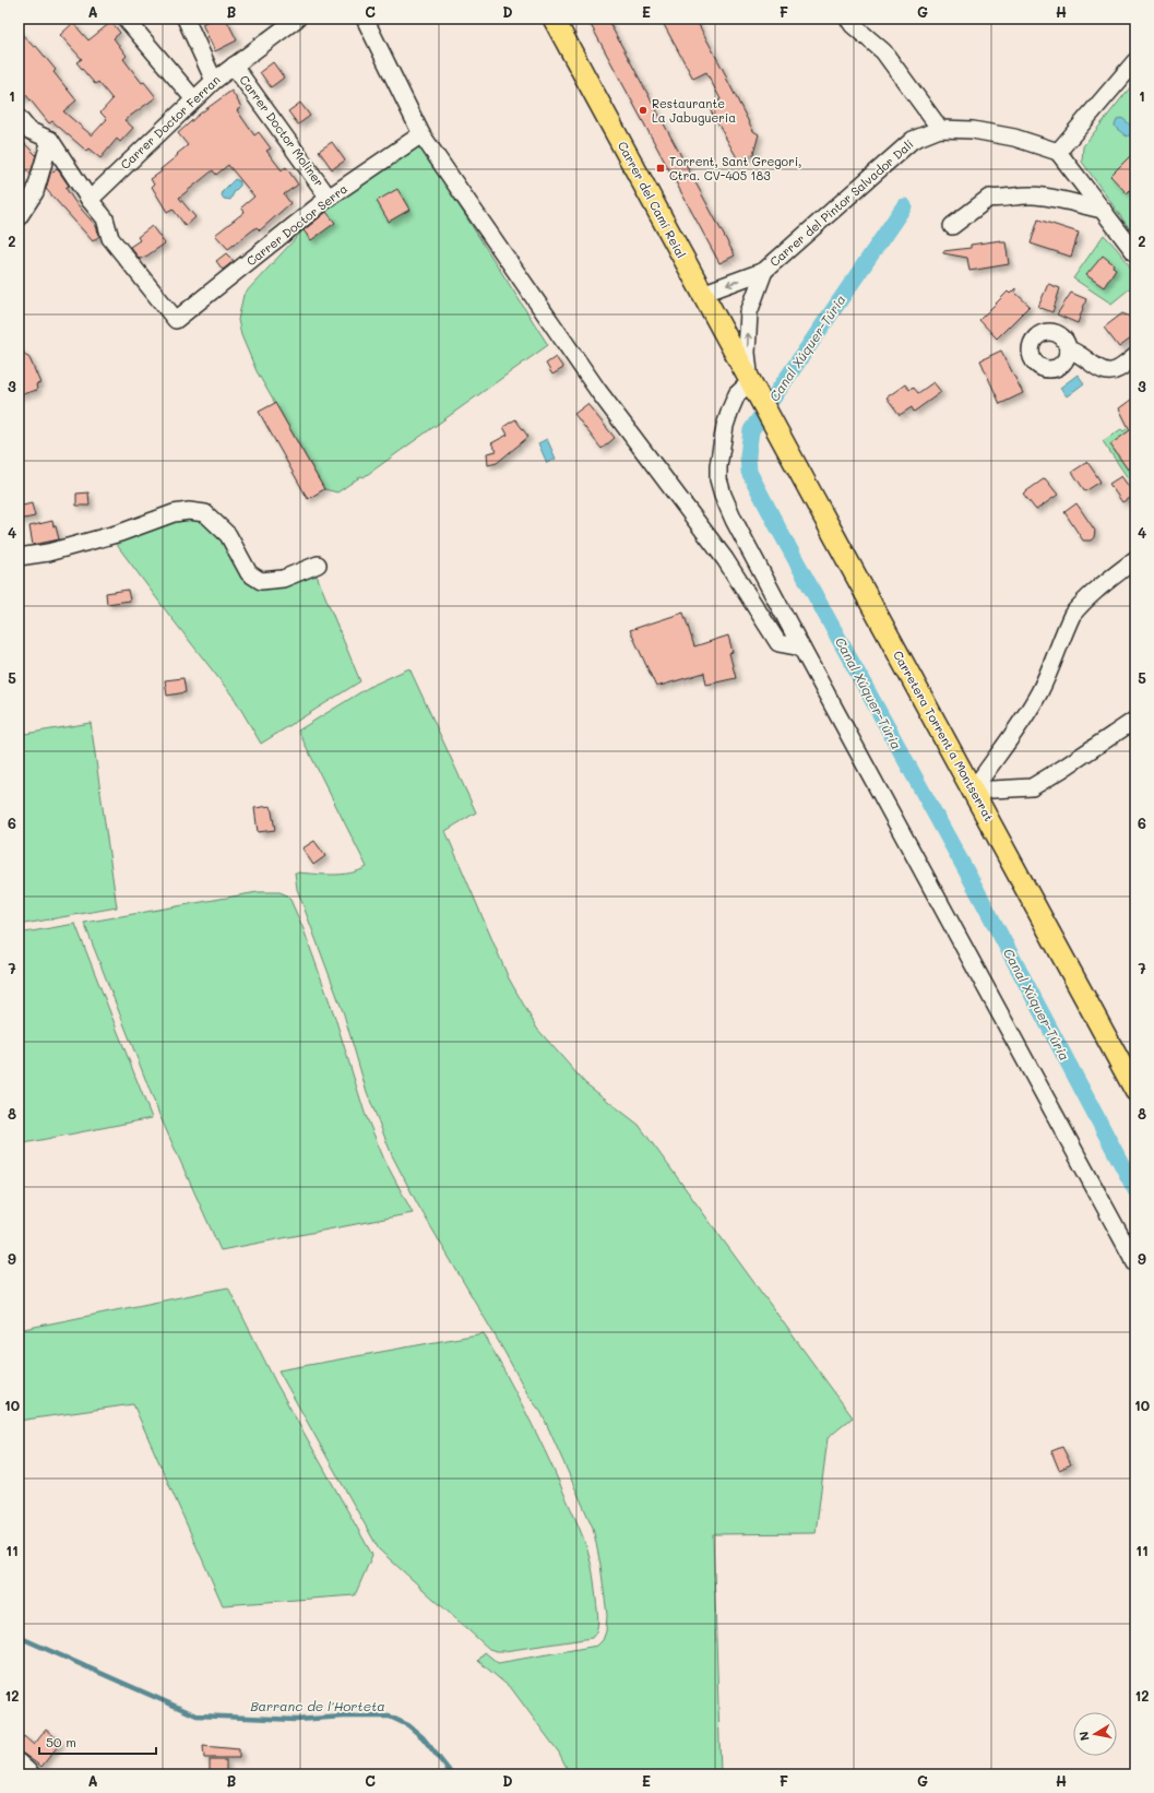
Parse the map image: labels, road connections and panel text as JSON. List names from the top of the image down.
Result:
{
  "streets": {
    "main road": ["Carrer del Camí Reial", "Carretera Torrent a Montserrat"],
    "street": [
      "Carrer Doctor Ferran",
      "Carrer Doctor Moliner",
      "Carrer del Pintor Salvador Dalí",
      "Carrer Doctor Serra"
    ]
  },
  "crossings": [
    ["Carrer Doctor Ferran", "Carrer Doctor Moliner"],
    ["Carrer Doctor Ferran", "Carrer Doctor Serra"],
    ["Carrer Doctor Moliner", "Carrer Doctor Serra"],
    ["Carrer del Camí Reial", "Carrer del Pintor Salvador Dalí"],
    ["Carrer del Camí Reial", "Carretera Torrent a Montserrat"],
    ["Carrer del Pintor Salvador Dalí", "Carretera Torrent a Montserrat"]
  ],
  "water": ["Canal Xúquer-Túria", "Barranc de l'Horteta"],
  "places": {
    "other": ["Restaurante La Jabugueria"],
    "transit": ["Torrent, Sant Gregori, Ctra. CV-405 183"]
  },
  "scale_bar": "50 m",
  "north": "left",
  "grid": {
    "columns": [
      "A",
      "B",
      "C",
      "D",
      "E",
      "F",
      "G",
      "H"
    ],
    "rows": [
      "1",
      "2",
      "3",
      "4",
      "5",
      "6",
      "7",
      "8",
      "9",
      "10",
      "11",
      "12"
    ]
  }
}
